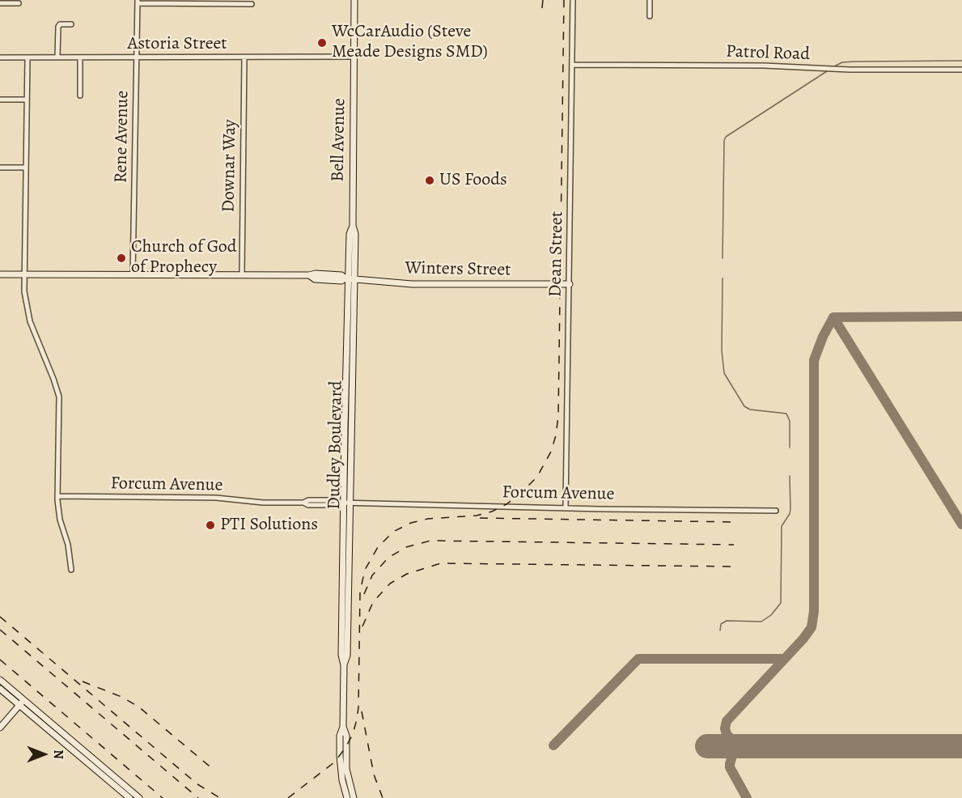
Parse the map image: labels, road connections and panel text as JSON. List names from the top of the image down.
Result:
{
  "streets": {
    "main road": ["Bell Avenue", "Winters Street", "Dudley Boulevard"],
    "street": [
      "Astoria Street",
      "Patrol Road",
      "Rene Avenue",
      "Downar Way",
      "Dean Street",
      "Forcum Avenue"
    ]
  },
  "crossings": [
    ["Astoria Street", "Rene Avenue"],
    ["Astoria Street", "Bell Avenue"],
    ["Astoria Street", "Downar Way"],
    ["Patrol Road", "Dean Street"],
    ["Rene Avenue", "Winters Street"],
    ["Bell Avenue", "Dudley Boulevard"],
    ["Downar Way", "Winters Street"],
    ["Dean Street", "Winters Street"],
    ["Dean Street", "Forcum Avenue"],
    ["Winters Street", "Dudley Boulevard"],
    ["Dudley Boulevard", "Forcum Avenue"]
  ],
  "places": [
    "WcCarAudio (Steve Meade Designs SMD)",
    "US Foods",
    "Church of God of Prophecy",
    "PTI Solutions"
  ],
  "north": "right"
}
